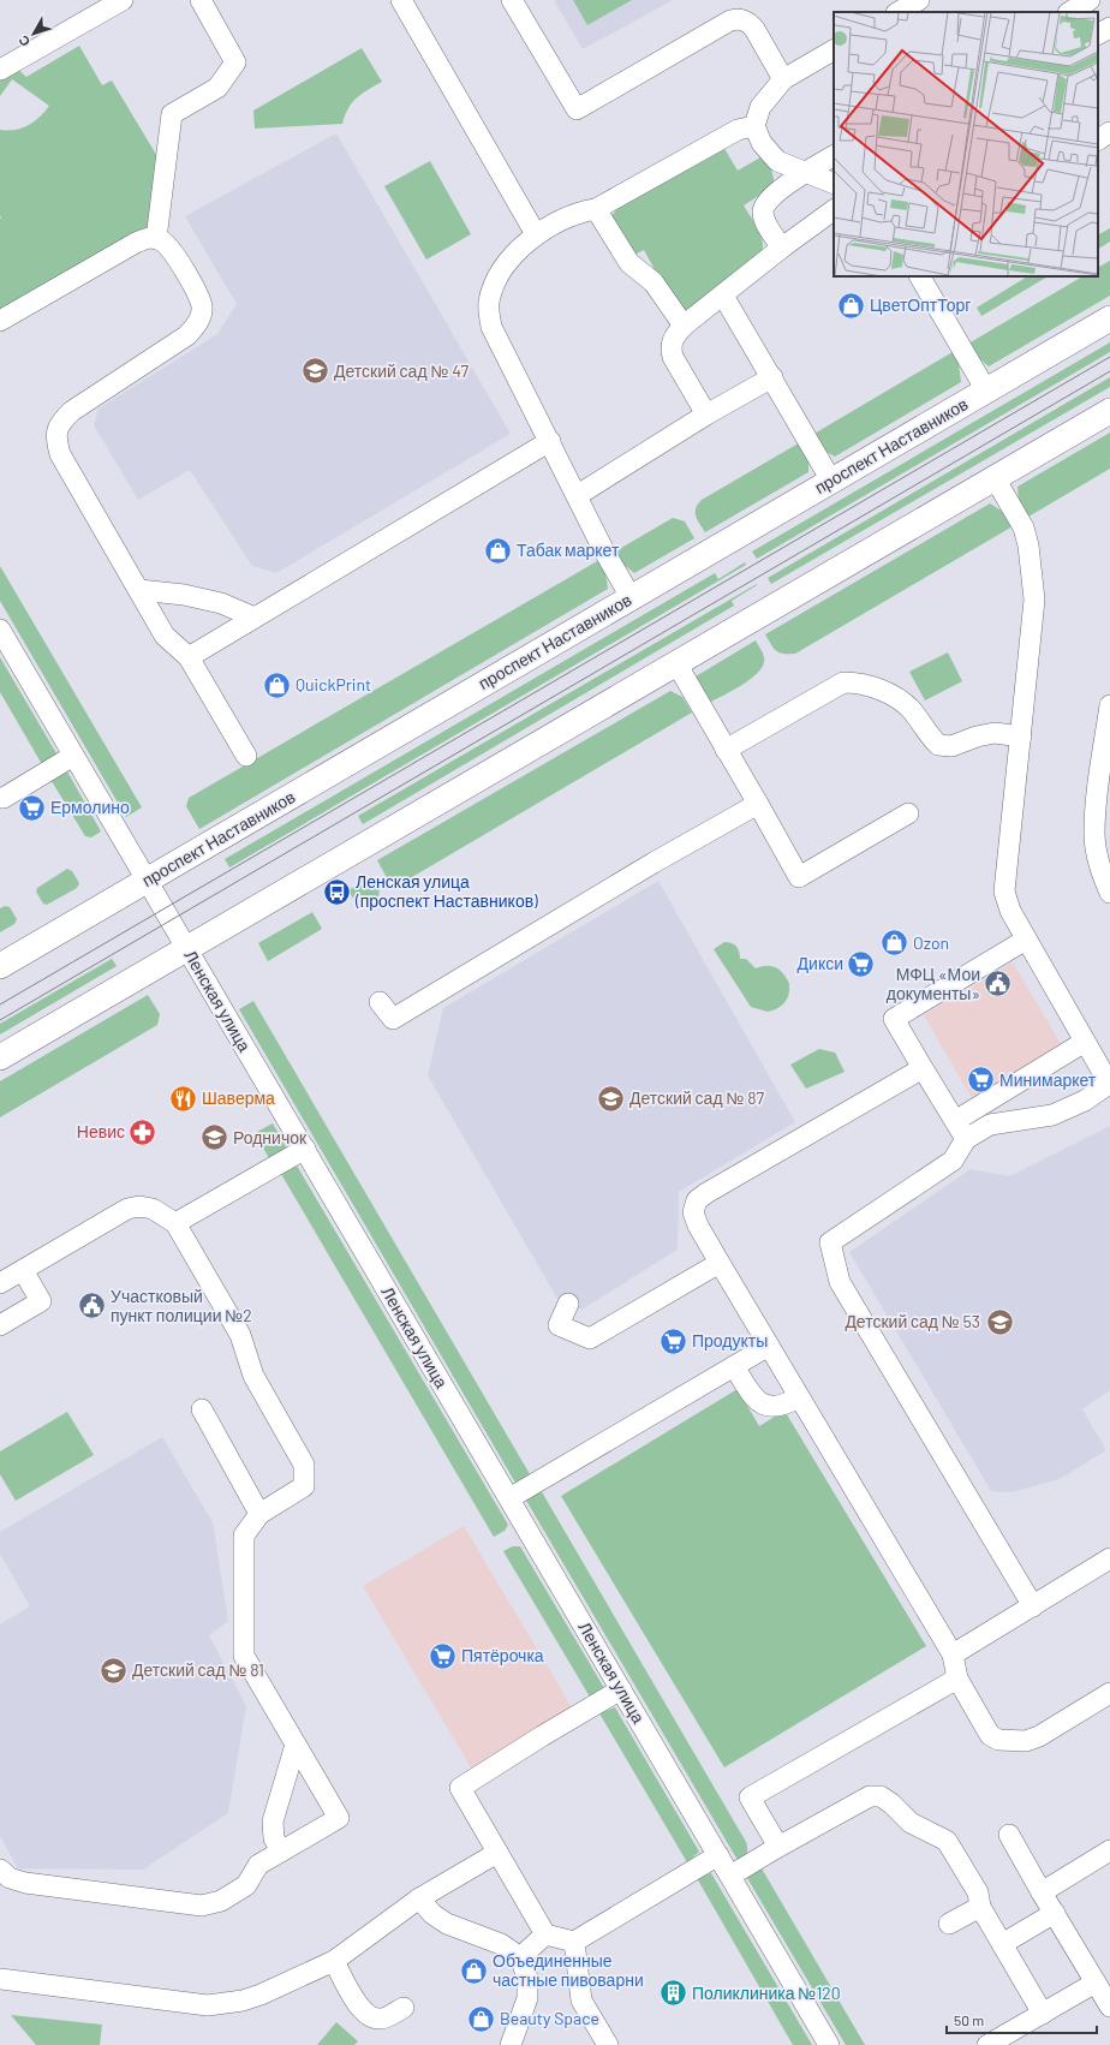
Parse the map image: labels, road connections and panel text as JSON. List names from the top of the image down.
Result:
{
  "streets": {
    "main road": ["проспект Наставников"],
    "street": ["Ленская улица"]
  },
  "crossings": [
    ["проспект Наставников", "Ленская улица"]
  ],
  "places": {
    "shop": [
      "ЦветОптТорг",
      "Табак маркет",
      "QuickPrint",
      "Ozon",
      "Объединенные частные пивоварни",
      "Beauty Space"
    ],
    "school or university": [
      "Детский сад № 47",
      "Детский сад № 87",
      "Родничок",
      "Детский сад № 53",
      "Детский сад № 81"
    ],
    "supermarket": [
      "Ермолино",
      "Дикси",
      "Минимаркет",
      "Продукты",
      "Пятёрочка"
    ],
    "bus stop": ["Ленская улица (проспект Наставников)"],
    "public building": ["МФЦ «Мои документы»", "Участковый пункт полиции №2"],
    "restaurant": ["Шаверма"],
    "pharmacy": ["Невис"],
    "building": ["Поликлиника №120"]
  },
  "scale_bar": "50 m",
  "north": "bottom left"
}
